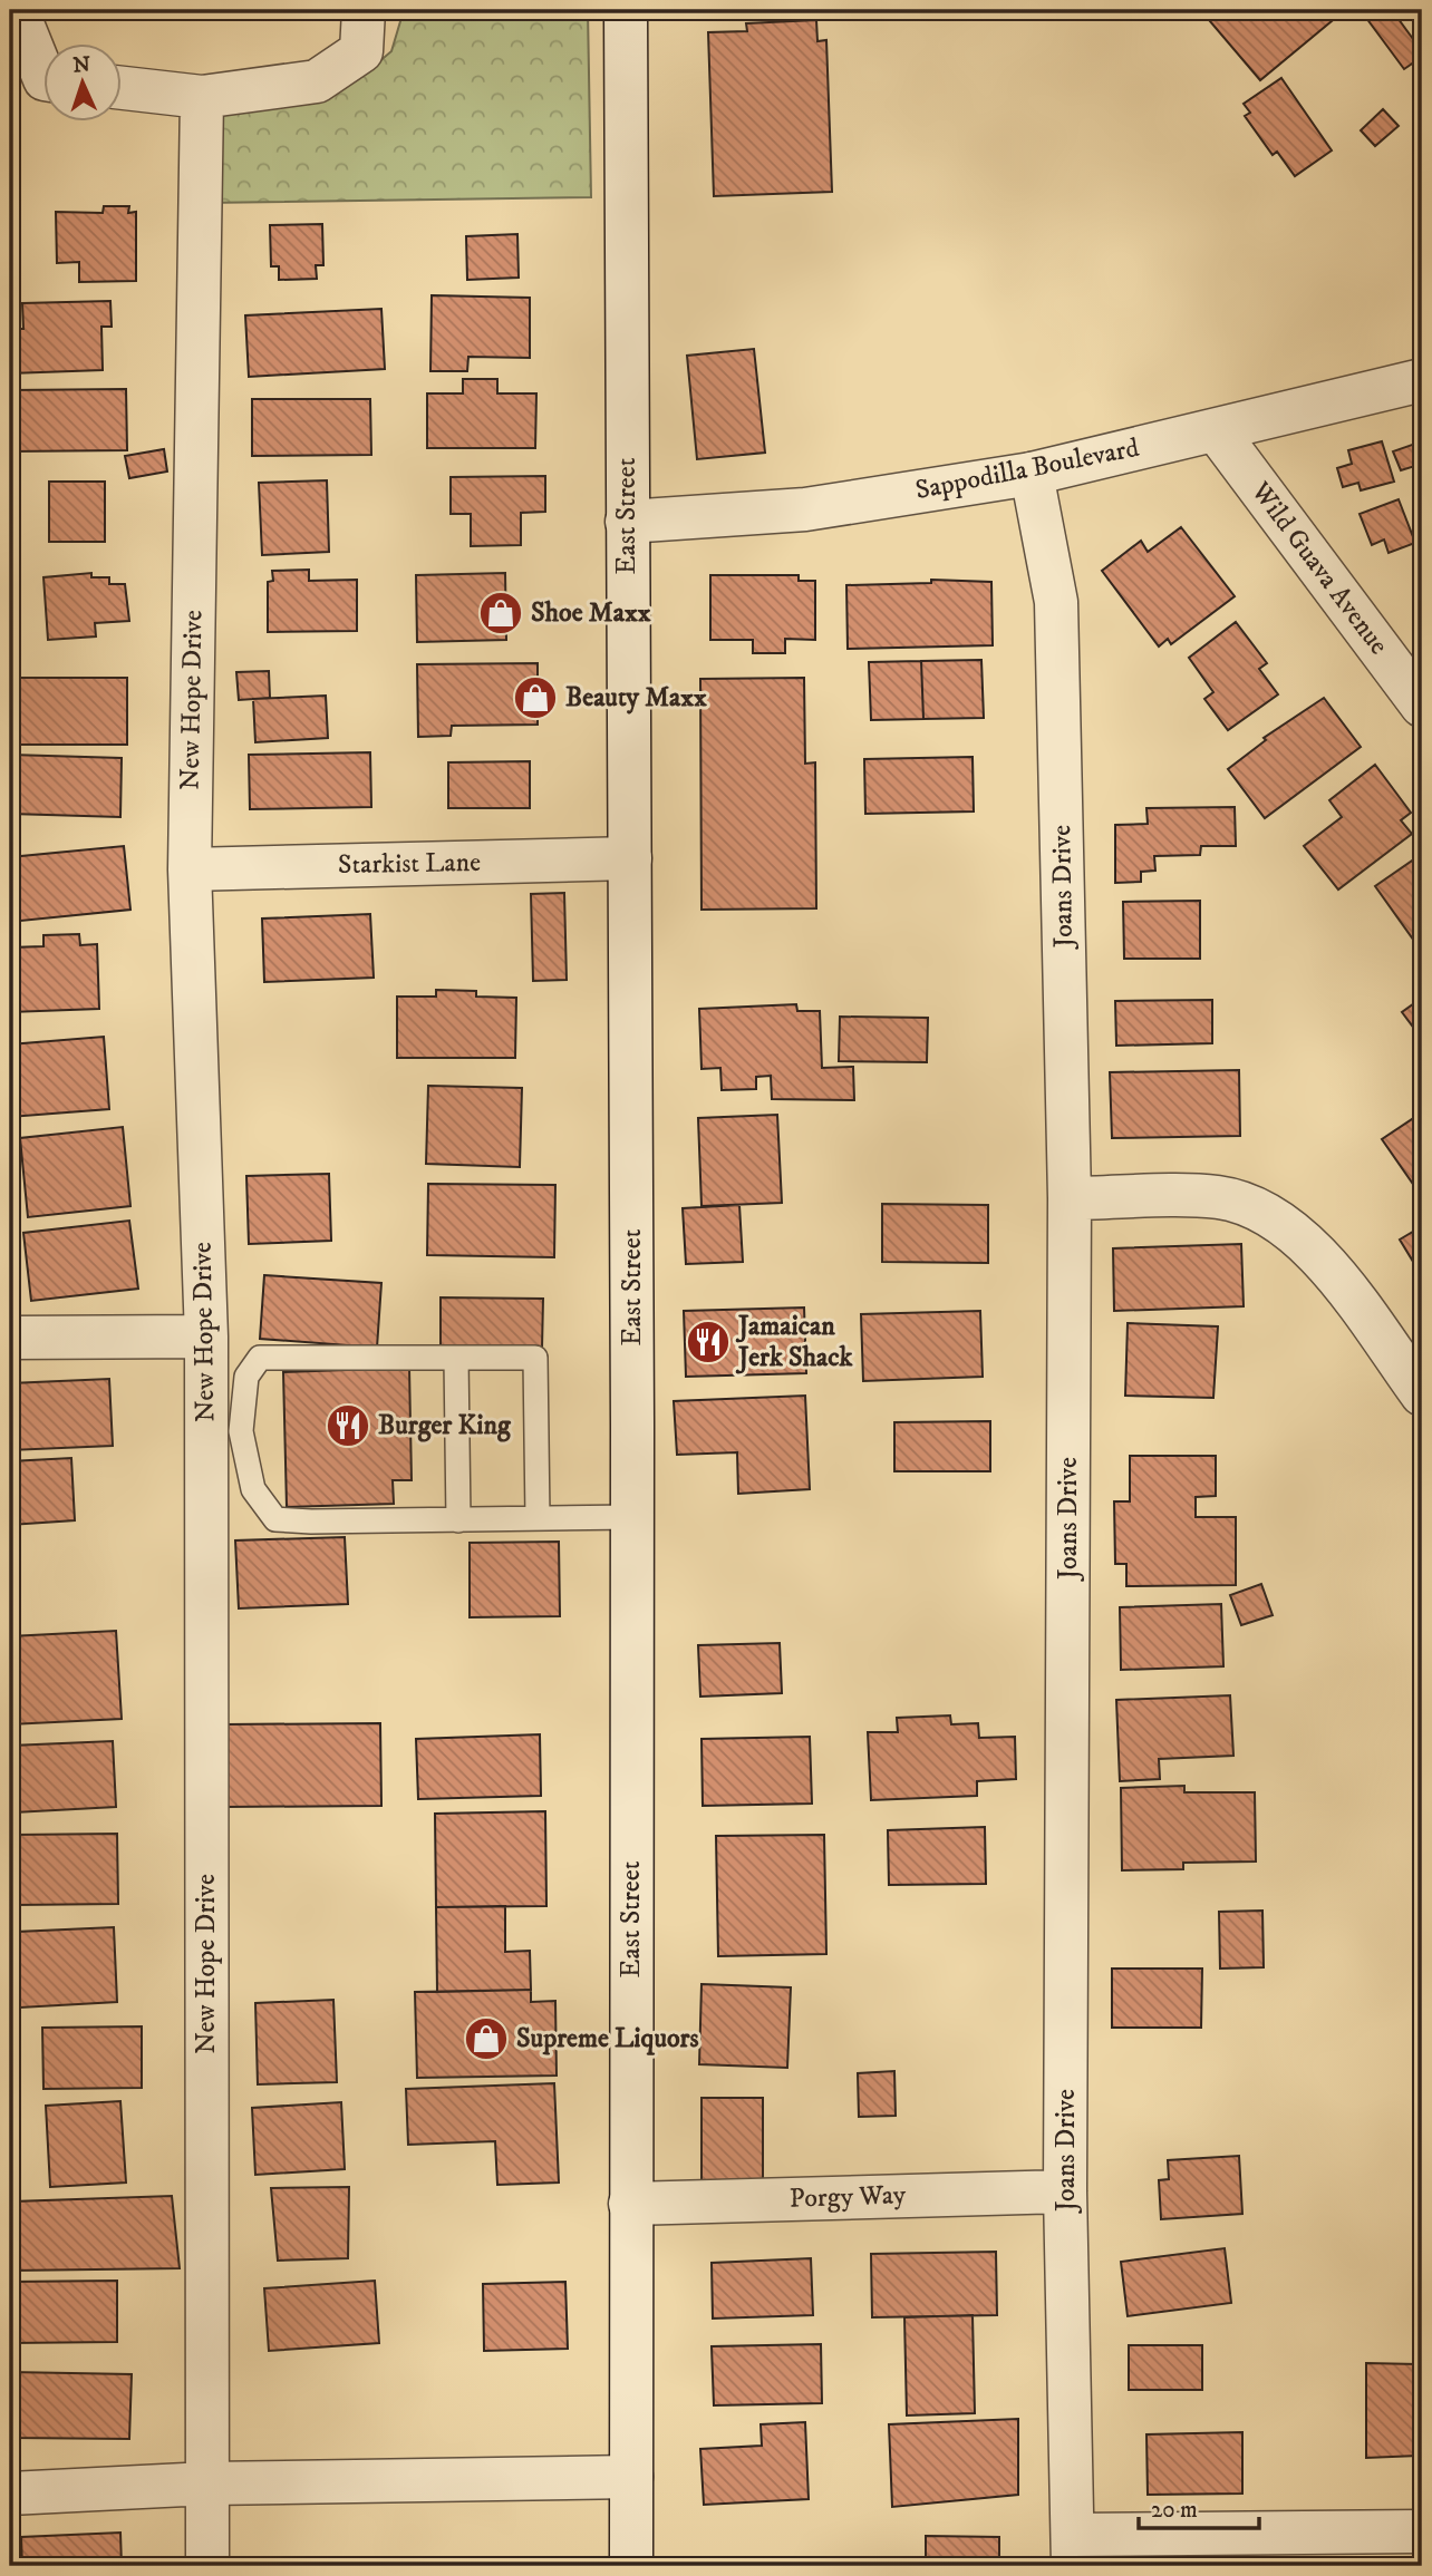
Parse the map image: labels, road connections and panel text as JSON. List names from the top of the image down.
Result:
{
  "streets": {
    "street": [
      "Sappodilla Boulevard",
      "East Street",
      "Wild Guava Avenue",
      "New Hope Drive",
      "Starkist Lane",
      "Joans Drive",
      "Porgy Way"
    ]
  },
  "crossings": [
    ["Sappodilla Boulevard", "East Street"],
    ["Sappodilla Boulevard", "Wild Guava Avenue"],
    ["Sappodilla Boulevard", "Joans Drive"],
    ["East Street", "Starkist Lane"],
    ["East Street", "Porgy Way"],
    ["New Hope Drive", "Starkist Lane"],
    ["Joans Drive", "Porgy Way"]
  ],
  "places": {
    "shop": ["Shoe Maxx", "Beauty Maxx", "Supreme Liquors"],
    "restaurant": ["Jamaican Jerk Shack", "Burger King"]
  },
  "scale_bar": "20 m",
  "north": "top"
}
